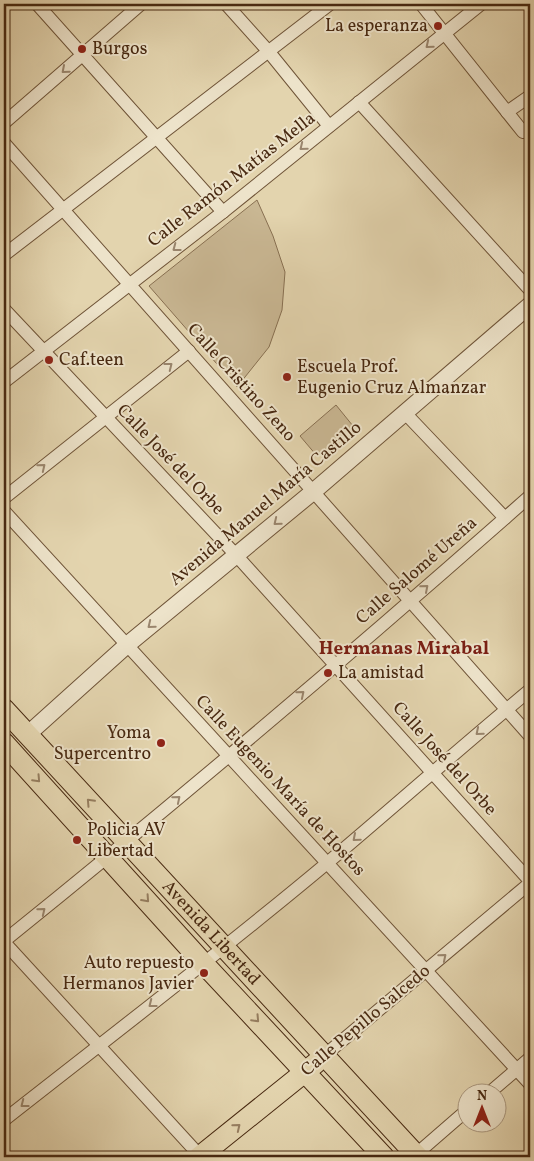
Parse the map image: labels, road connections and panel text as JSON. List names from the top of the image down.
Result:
{
  "streets": {
    "main road": ["Avenida Libertad", "Calle Pepillo Salcedo"],
    "street": [
      "Calle Ramón Matías Mella",
      "Calle Cristino Zeno",
      "Calle José del Orbe",
      "Avenida Manuel María Castillo",
      "Calle Salomé Ureña",
      "Calle Eugenio María de Hostos"
    ]
  },
  "crossings": [
    ["Calle Ramón Matías Mella", "Calle Cristino Zeno"],
    ["Calle Ramón Matías Mella", "Calle José del Orbe"],
    ["Calle Cristino Zeno", "Avenida Manuel María Castillo"],
    ["Calle Cristino Zeno", "Calle Salomé Ureña"],
    ["Calle José del Orbe", "Avenida Manuel María Castillo"],
    ["Calle José del Orbe", "Calle Salomé Ureña"],
    ["Calle José del Orbe", "Calle Pepillo Salcedo"],
    ["Avenida Manuel María Castillo", "Calle Eugenio María de Hostos"],
    ["Avenida Manuel María Castillo", "Avenida Libertad"],
    ["Calle Salomé Ureña", "Calle Eugenio María de Hostos"],
    ["Calle Salomé Ureña", "Avenida Libertad"],
    ["Calle Eugenio María de Hostos", "Calle Pepillo Salcedo"],
    ["Avenida Libertad", "Calle Pepillo Salcedo"]
  ],
  "one_way": ["Avenida Manuel María Castillo", "Calle Salomé Ureña"],
  "districts": ["Hermanas Mirabal"],
  "places": [
    "La esperanza",
    "Burgos",
    "Caf.teen",
    "Escuela Prof. Eugenio Cruz Almanzar",
    "La amistad",
    "Yoma Supercentro",
    "Policia AV Libertad",
    "Auto repuesto Hermanos Javier"
  ],
  "north": "top"
}
